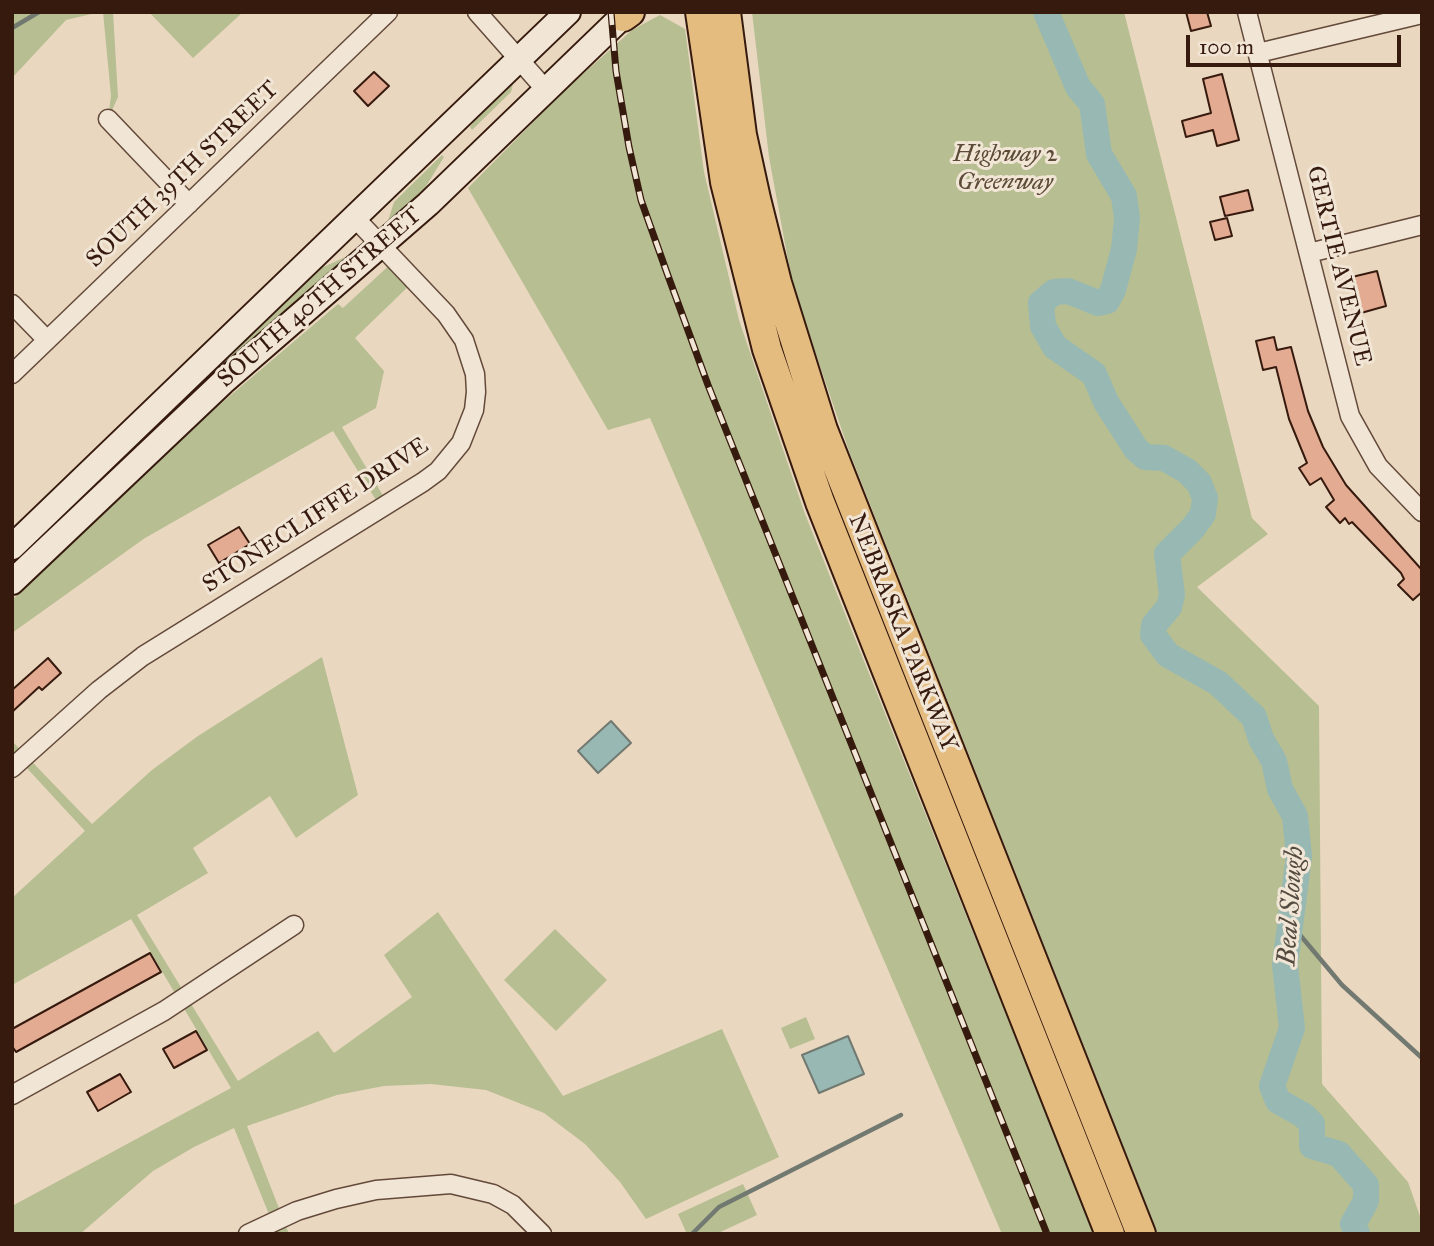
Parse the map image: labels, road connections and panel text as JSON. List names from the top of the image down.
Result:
{
  "streets": {
    "main road": ["SOUTH 40TH STREET", "NEBRASKA PARKWAY"],
    "street": ["SOUTH 39TH STREET", "GERTIE AVENUE", "STONECLIFFE DRIVE"]
  },
  "crossings": [
    ["SOUTH 40TH STREET", "STONECLIFFE DRIVE"]
  ],
  "water": ["Beal Slough"],
  "parks": ["Highway 2 Greenway"],
  "scale_bar": "100 m"
}
